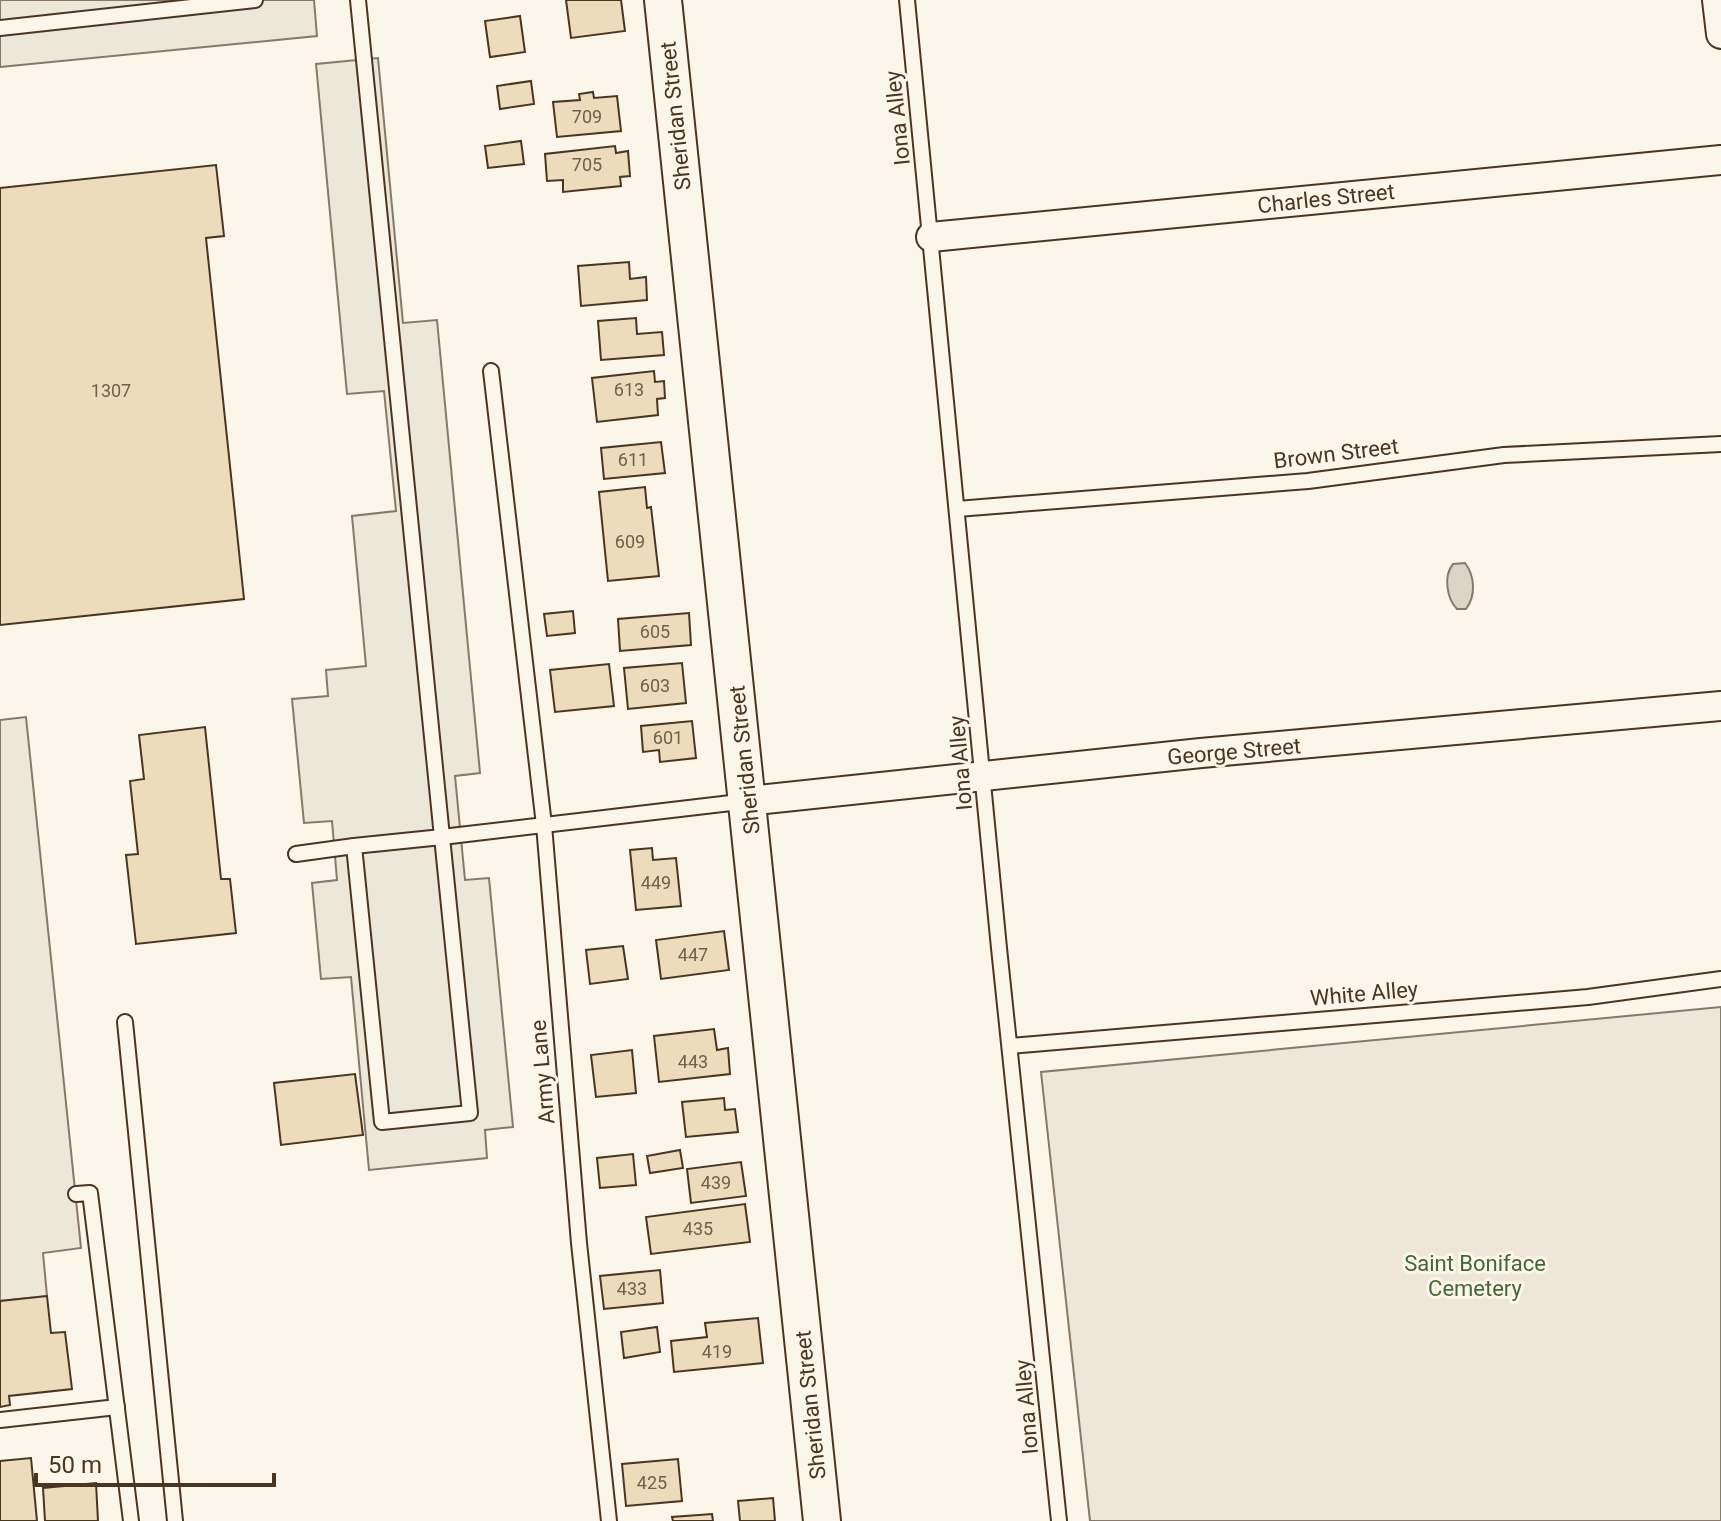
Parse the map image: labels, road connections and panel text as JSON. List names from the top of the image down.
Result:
{
  "streets": {
    "street": ["Sheridan Street", "Charles Street", "George Street"],
    "lane": [
      "Iona Alley",
      "Brown Street",
      "White Alley",
      "Army Lane"
    ]
  },
  "crossings": [
    ["Sheridan Street", "George Street"],
    ["Iona Alley", "Charles Street"],
    ["Iona Alley", "Brown Street"],
    ["Iona Alley", "George Street"],
    ["Iona Alley", "White Alley"]
  ],
  "parks": ["Saint Boniface Cemetery"],
  "house_numbers": [
    "709",
    "705",
    "613",
    "1307",
    "611",
    "609",
    "605",
    "603",
    "601",
    "449",
    "447",
    "443",
    "439",
    "435",
    "433",
    "419",
    "425"
  ],
  "scale_bar": "50 m"
}
